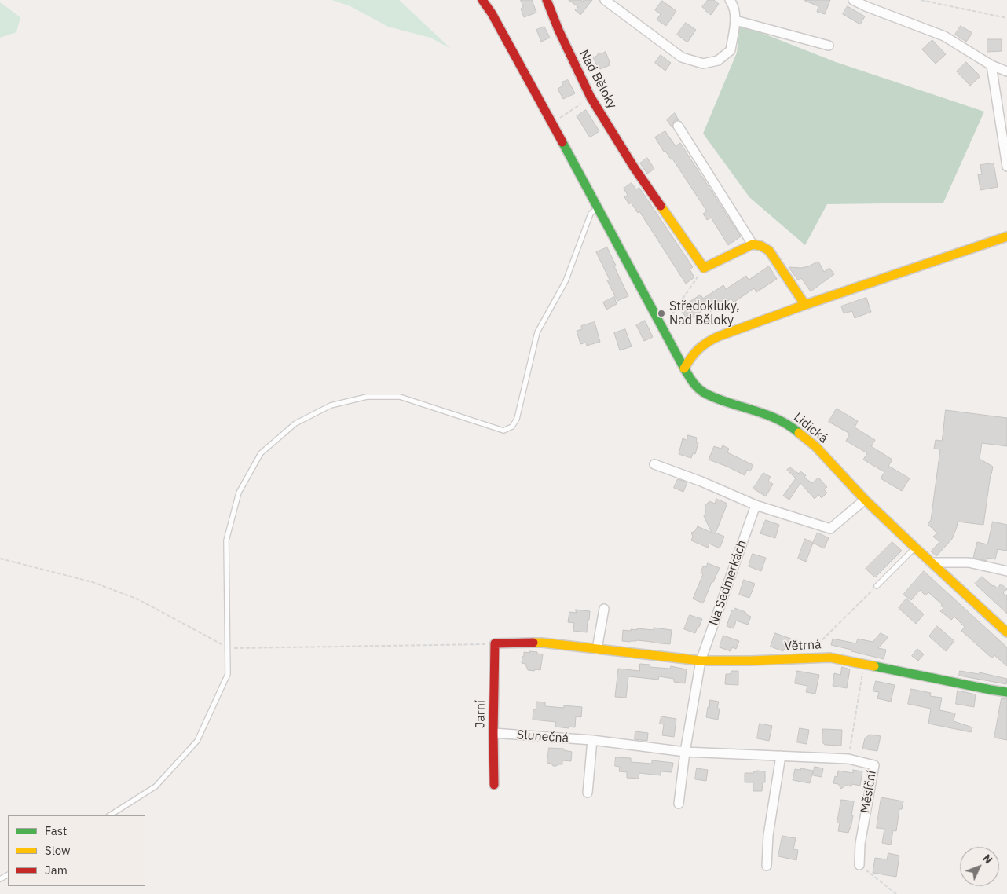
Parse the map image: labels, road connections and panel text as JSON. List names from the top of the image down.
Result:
{
  "streets": {
    "street": [
      "Nad Běloky",
      "Lidická",
      "Na Sedmerkách",
      "Větrná",
      "Jarní",
      "Slunečná",
      "Měsíční"
    ]
  },
  "crossings": [
    ["Na Sedmerkách", "Větrná"],
    ["Větrná", "Jarní"],
    ["Jarní", "Slunečná"],
    ["Slunečná", "Měsíční"]
  ],
  "places": ["Středokluky, Nad Běloky"],
  "legend": ["Fast", "Slow", "Jam"],
  "north": "top right"
}
